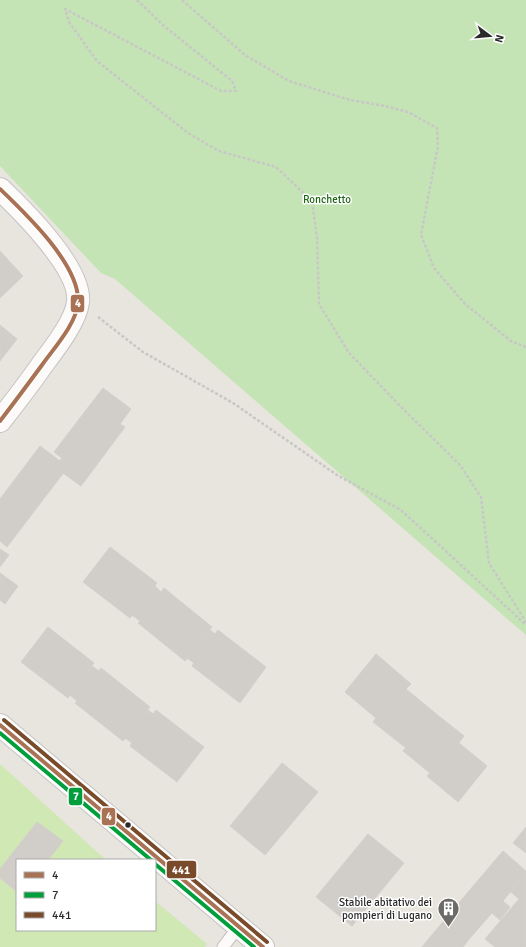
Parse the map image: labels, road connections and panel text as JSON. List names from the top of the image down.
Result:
{
  "parks": ["Ronchetto"],
  "places": {
    "building": ["Stabile abitativo dei pompieri di Lugano"]
  },
  "lines": ["transit line 4", "transit line 441", "transit line 7"],
  "legend": ["4", "7", "441"],
  "north": "right"
}
